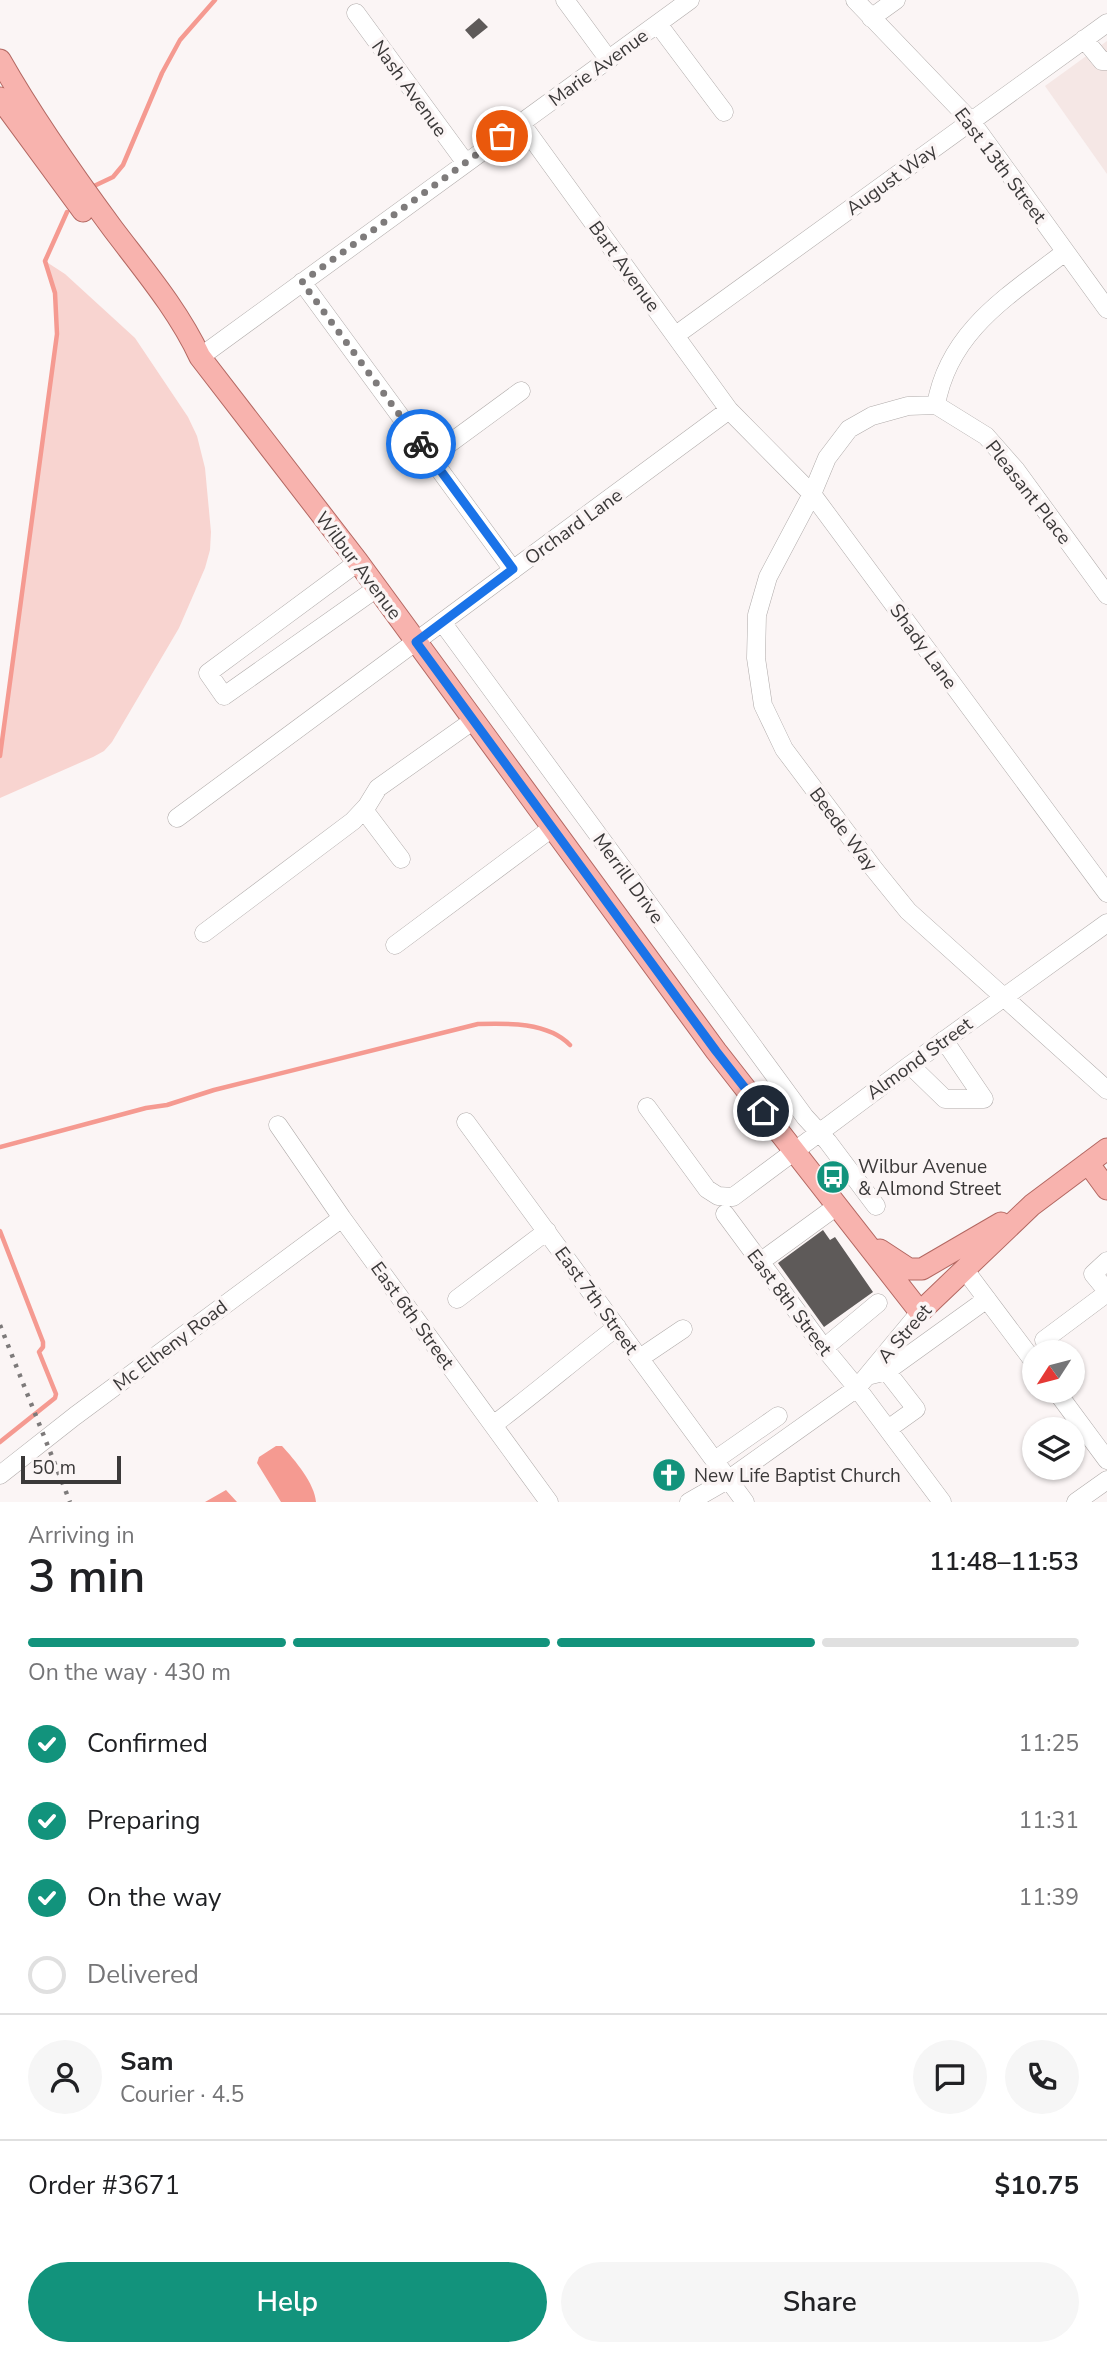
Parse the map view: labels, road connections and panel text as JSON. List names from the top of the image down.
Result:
{
  "streets": {
    "main road": ["Wilbur Avenue", "A Street"],
    "street": [
      "Marie Avenue",
      "Nash Avenue",
      "East 13th Street",
      "August Way",
      "Bart Avenue",
      "Pleasant Place",
      "Orchard Lane",
      "Shady Lane",
      "Beede Way",
      "Merrill Drive",
      "Almond Street",
      "East 7th Street",
      "East 8th Street",
      "East 6th Street",
      "Mc Elheny Road"
    ]
  },
  "crossings": [
    ["Marie Avenue", "Nash Avenue"],
    ["Marie Avenue", "Bart Avenue"],
    ["Marie Avenue", "Wilbur Avenue"],
    ["East 13th Street", "August Way"],
    ["August Way", "Bart Avenue"],
    ["Bart Avenue", "Orchard Lane"],
    ["Bart Avenue", "Shady Lane"],
    ["Pleasant Place", "Beede Way"],
    ["Orchard Lane", "Wilbur Avenue"],
    ["Orchard Lane", "Shady Lane"],
    ["Orchard Lane", "Merrill Drive"],
    ["Wilbur Avenue", "Almond Street"],
    ["Wilbur Avenue", "A Street"],
    ["Shady Lane", "Beede Way"],
    ["Beede Way", "Almond Street"],
    ["Merrill Drive", "Almond Street"],
    ["East 7th Street", "A Street"],
    ["East 8th Street", "A Street"],
    ["East 6th Street", "Mc Elheny Road"]
  ],
  "places": {
    "bus stop": ["Wilbur Avenue & Almond Street"],
    "church": ["New Life Baptist Church"]
  },
  "scale_bar": "50 m",
  "north": "bottom left",
  "page": {
    "scale": "50 m",
    "heading": ["3 min", "Arriving in", "11:48–11:53"],
    "panel": [
      "Sam",
      "Courier · 4.5",
      "Order #3671",
      "$10.75"
    ],
    "bar": "On the way · 430 m",
    "list": [
      ["Confirmed", "11:25"],
      ["Preparing", "11:31"],
      ["On the way", "11:39"],
      "Delivered"
    ],
    "buttons": ["Help", "Share"]
  }
}
